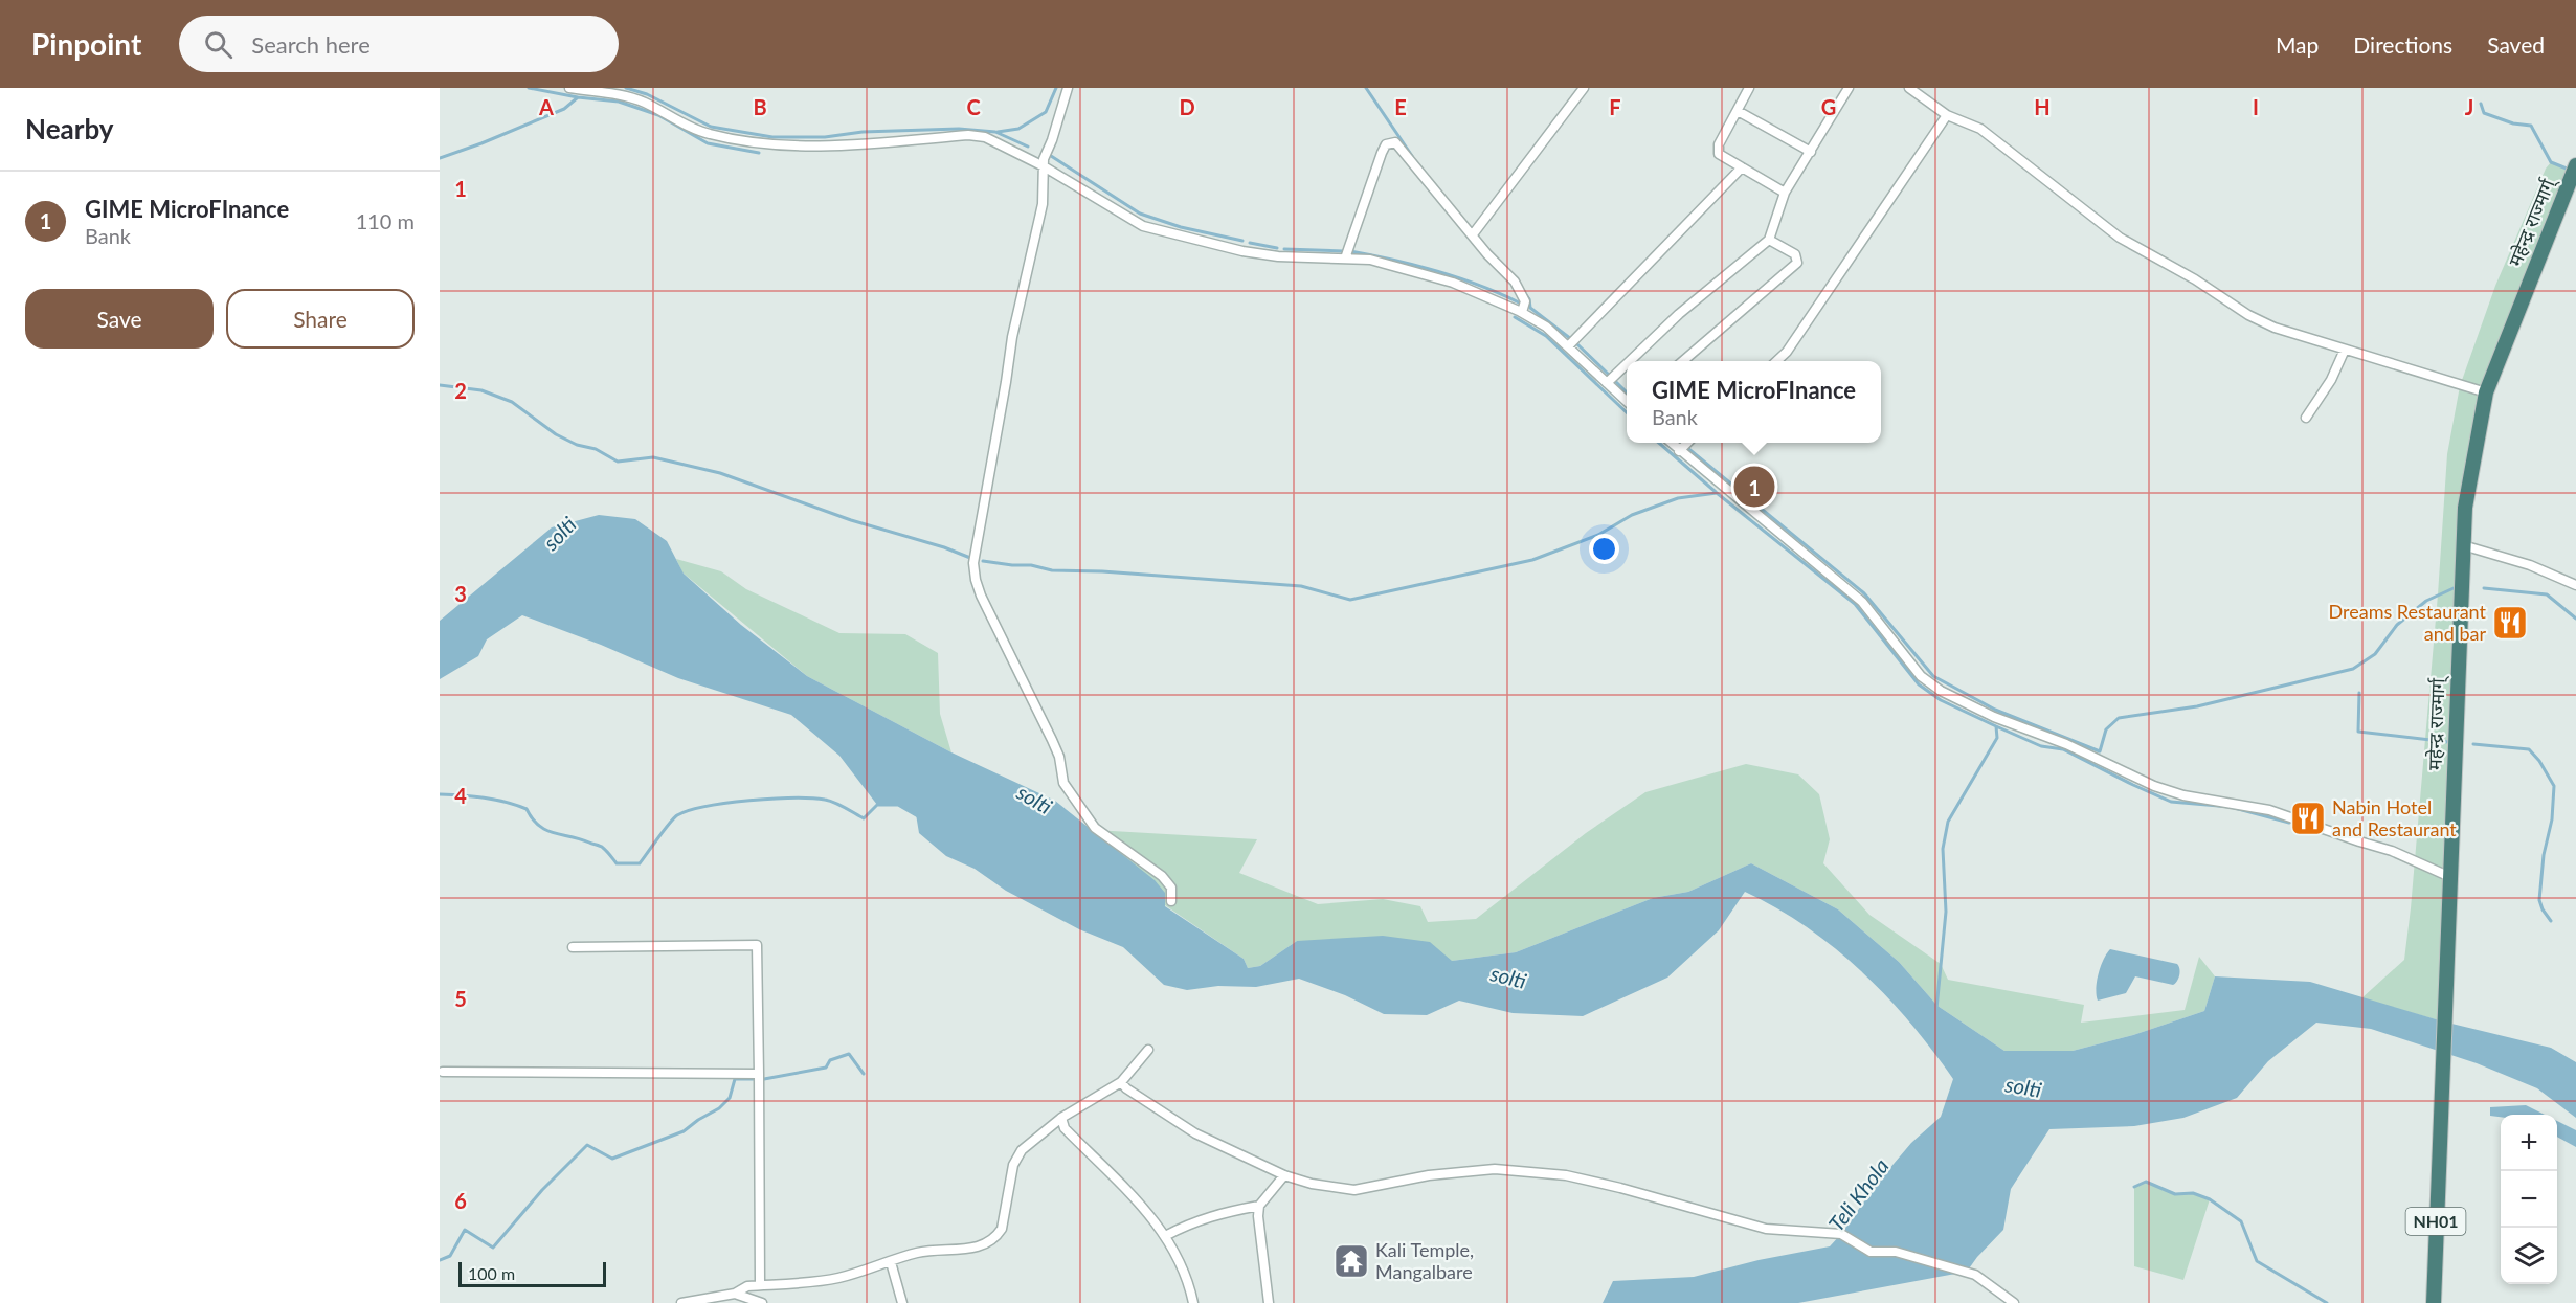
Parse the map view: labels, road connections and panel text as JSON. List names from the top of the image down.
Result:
{
  "streets": {
    "highway": ["महेन्द्र राज्मार्ग्", "NH01"]
  },
  "water": ["solti", "Teli Khola"],
  "places": {
    "restaurant": ["Dreams Restaurant and bar", "Nabin Hotel and Restaurant"],
    "temple": ["Kali Temple, Mangalbare"]
  },
  "scale_bar": "100 m",
  "page": {
    "header": "Pinpoint",
    "search": "Search here",
    "nav": ["Map", "Directions", "Saved"],
    "heading": "Nearby",
    "list": [
      {
        "mark": "1",
        "name": "GIME MicroFInance",
        "note": "Bank",
        "value": "110 m"
      }
    ],
    "buttons": ["Save", "Share"],
    "popup": ["GIME MicroFInance", "Bank"],
    "pins": "1",
    "map_buttons": ["+", "−"],
    "scale": "100 m"
  },
  "grid": {
    "columns": [
      "A",
      "B",
      "C",
      "D",
      "E",
      "F",
      "G",
      "H",
      "I",
      "J"
    ],
    "rows": [
      "1",
      "2",
      "3",
      "4",
      "5",
      "6"
    ]
  }
}
